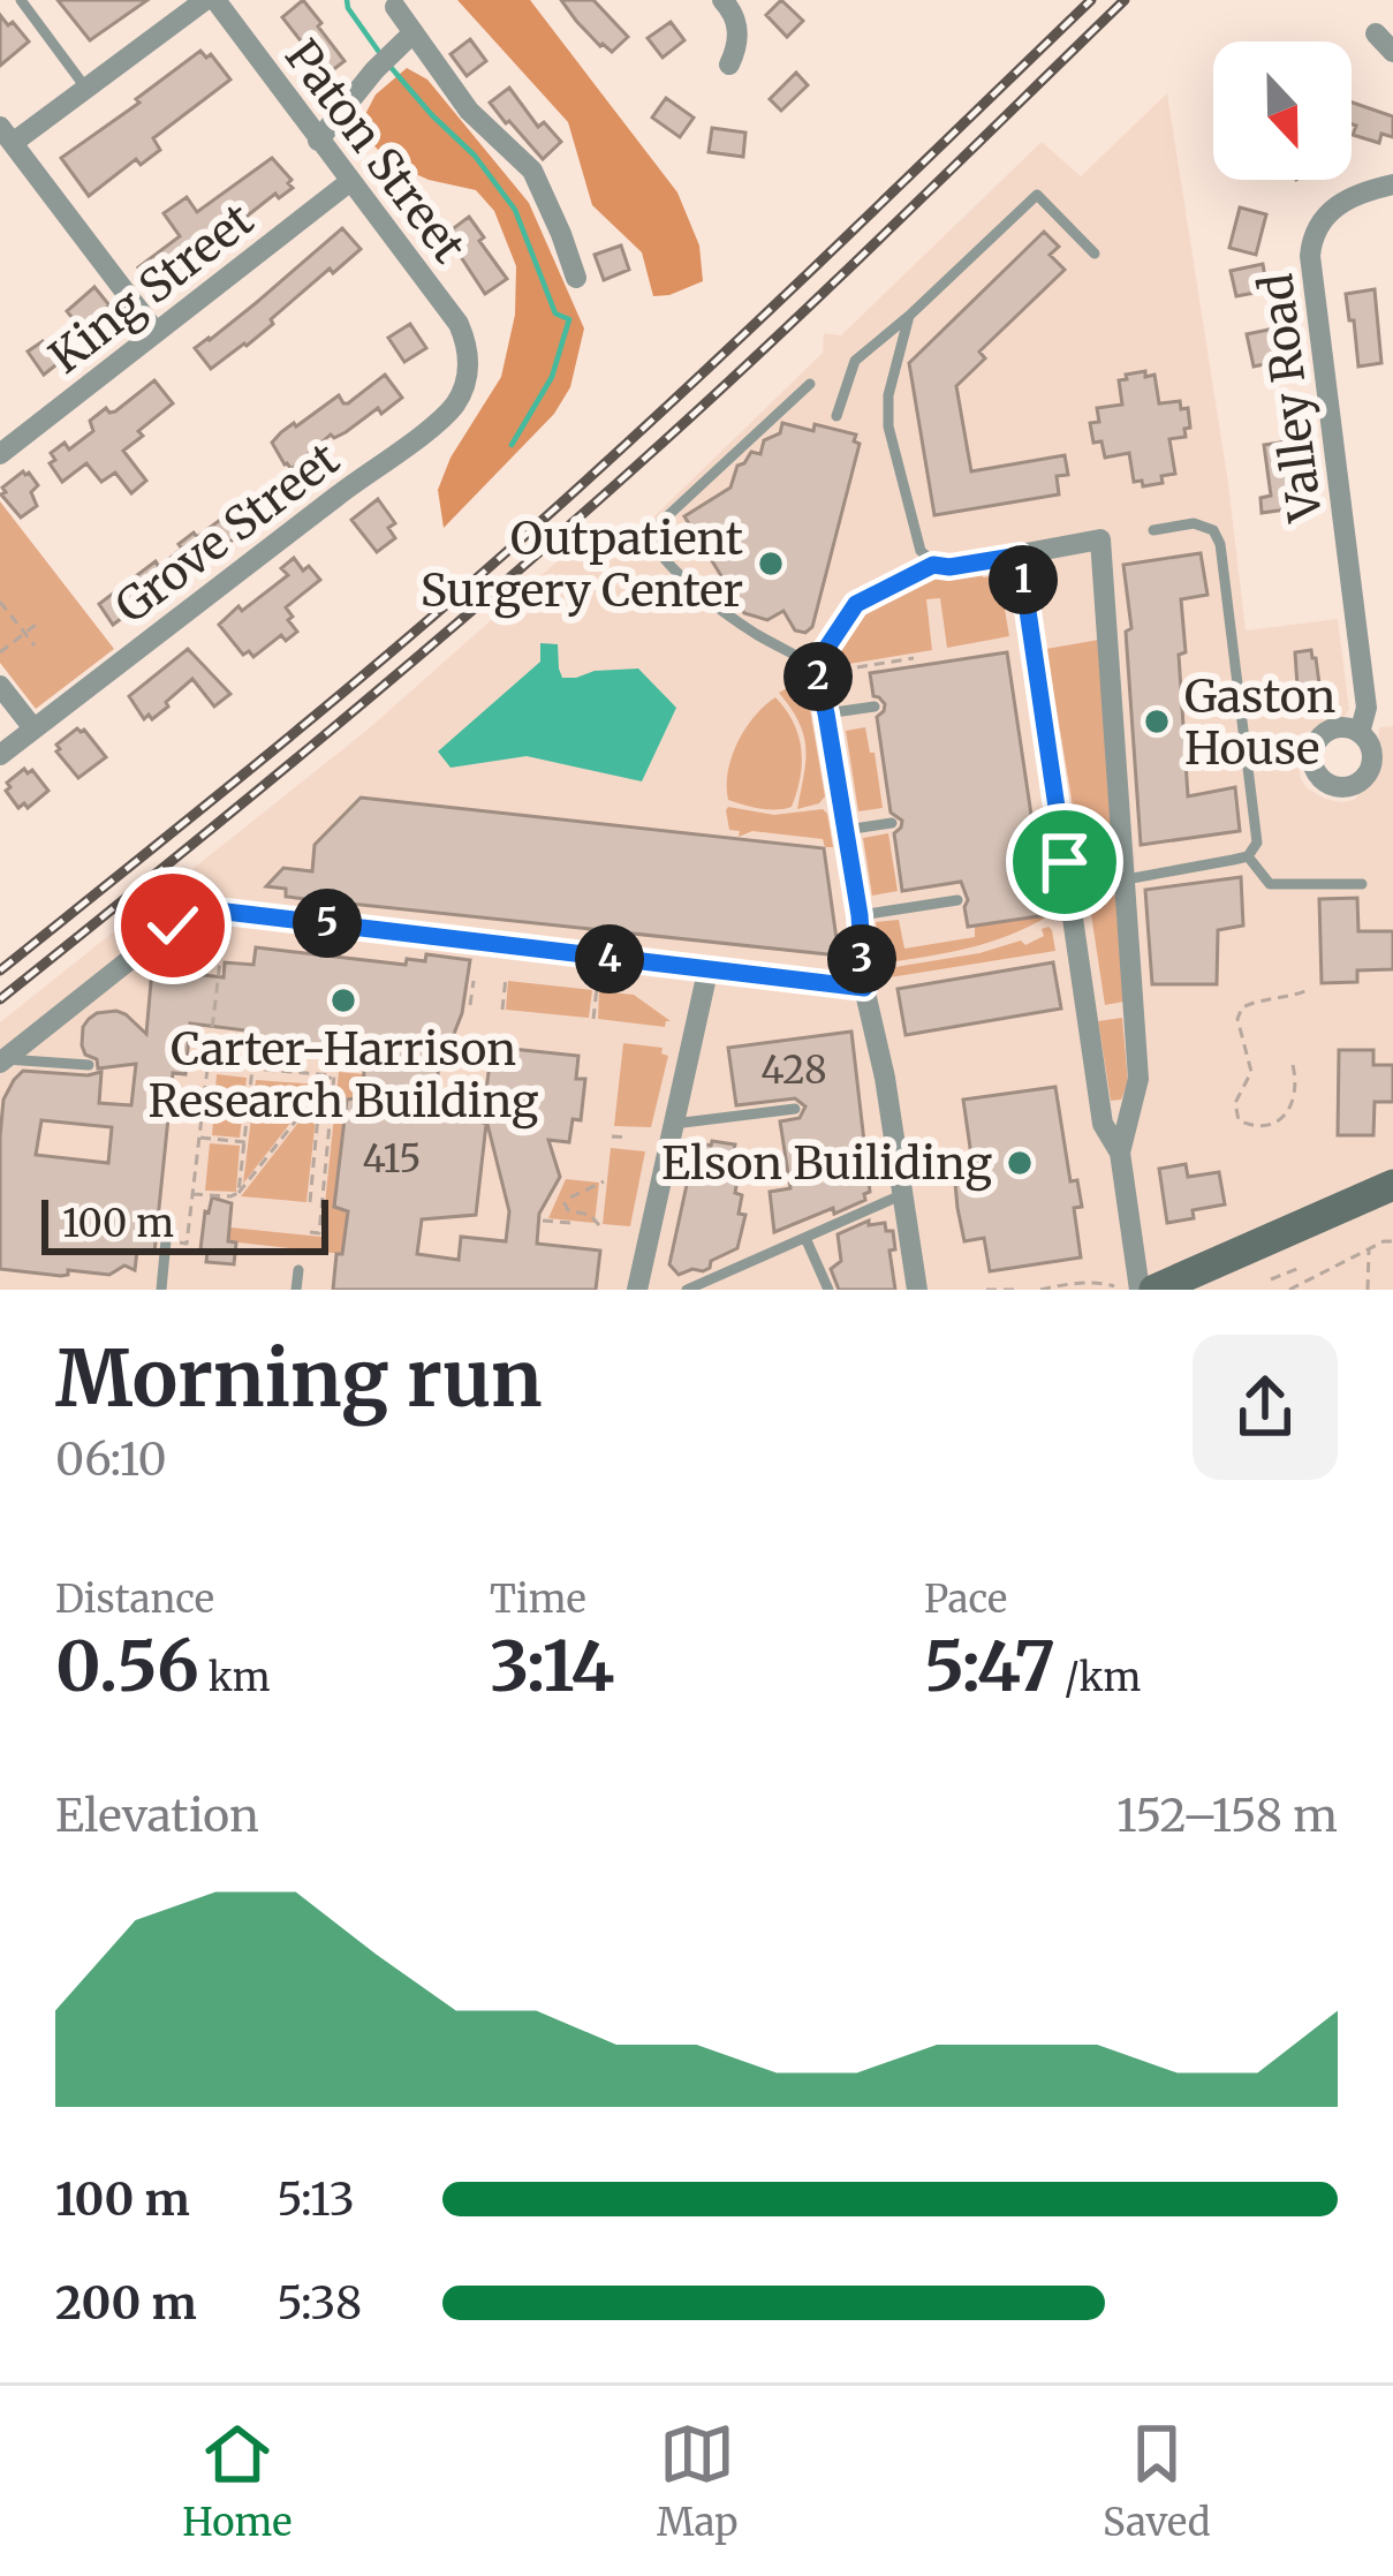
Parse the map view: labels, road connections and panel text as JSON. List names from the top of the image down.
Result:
{
  "streets": {
    "street": [
      "Paton Street",
      "King Street",
      "Valley Road",
      "Grove Street"
    ]
  },
  "crossings": [
    ["Paton Street", "King Street"],
    ["Paton Street", "Grove Street"]
  ],
  "places": [
    "Outpatient Surgery Center",
    "Gaston House",
    "Carter-Harrison Research Building",
    "Elson Builiding"
  ],
  "house_numbers": ["428", "415"],
  "scale_bar": "100 m",
  "north": "bottom",
  "page": {
    "pins": [
      "1",
      "2",
      "5",
      "3",
      "4"
    ],
    "scale": "100 m",
    "heading": ["Morning run", "06:10"],
    "stats": [
      ["Distance", "0.56 km"],
      ["Time", "3:14"],
      ["Pace", "5:47 /km"]
    ],
    "chart": ["Elevation", "152–158 m"],
    "list": [
      {
        "name": "100 m",
        "note": "5:13"
      },
      {
        "name": "200 m",
        "note": "5:38"
      }
    ],
    "tabs": ["Home", "Map", "Saved"]
  }
}
